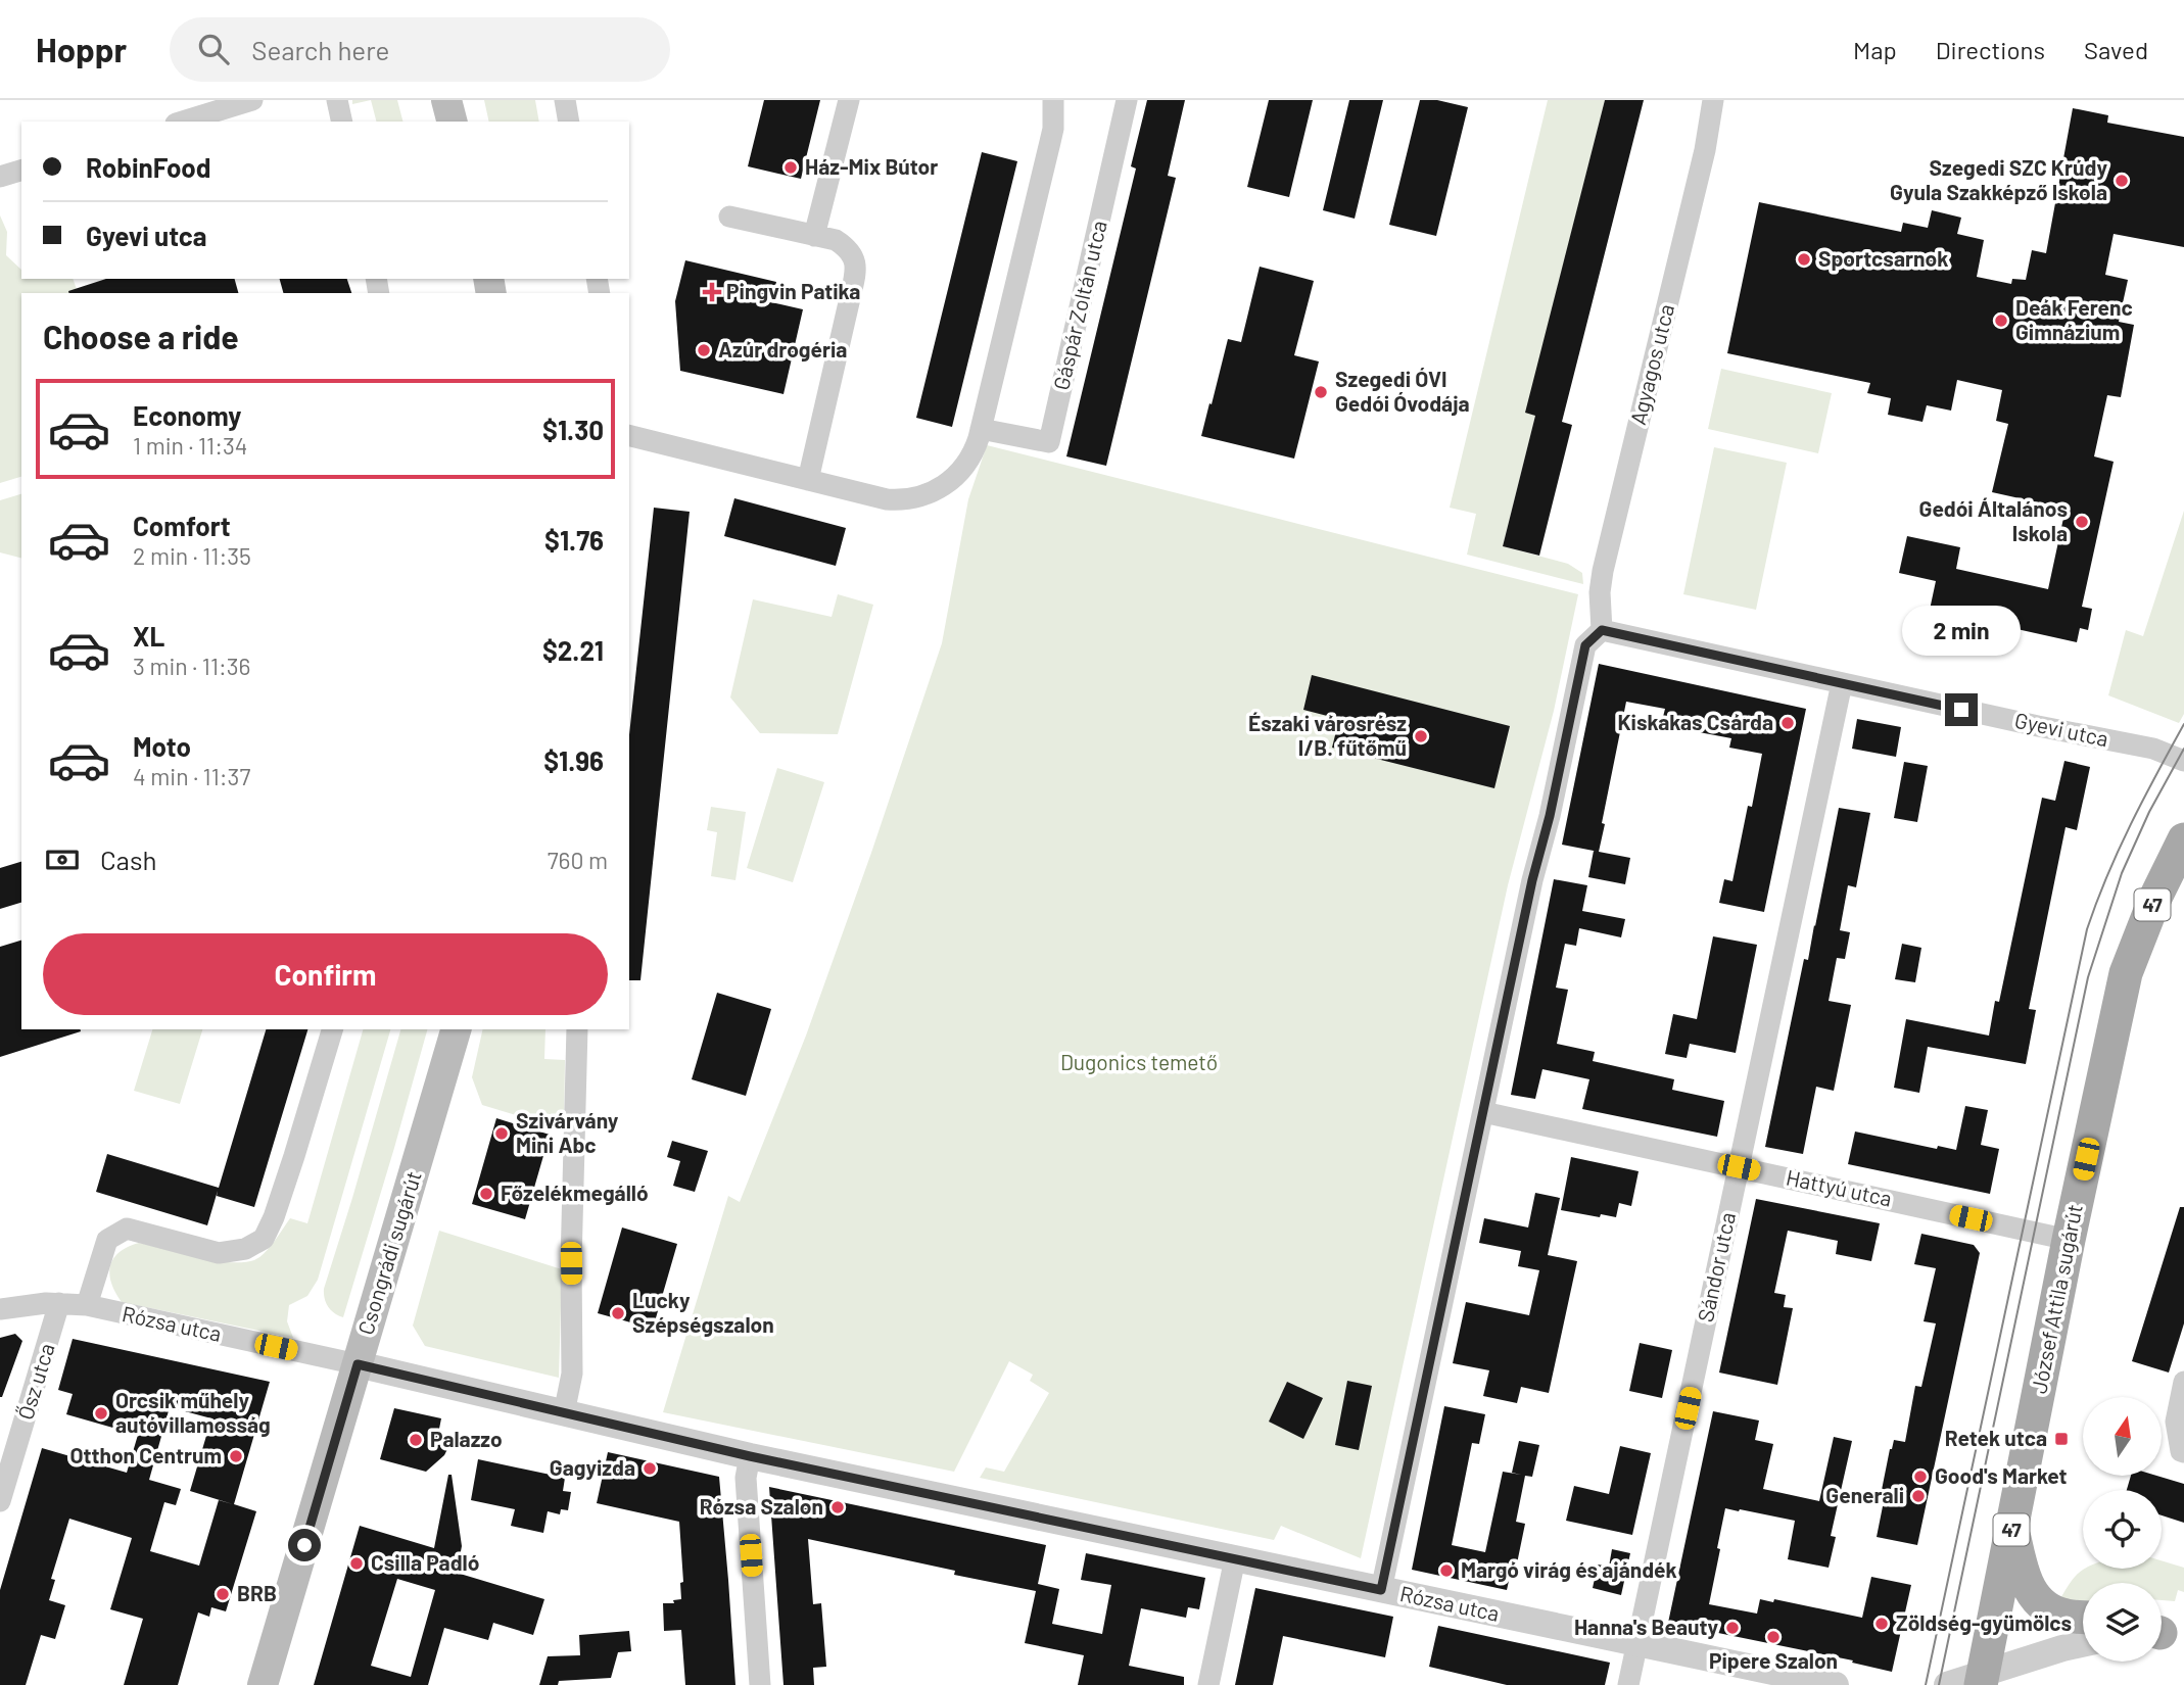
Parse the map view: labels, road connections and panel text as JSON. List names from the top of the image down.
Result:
{
  "streets": {
    "main road": ["47", "Csongrádi sugárút", "József Attila sugárút"],
    "street": [
      "Gáspár Zoltán utca",
      "Agyagos utca",
      "Gyevi utca",
      "Hattyú utca",
      "Sándor utca",
      "Rózsa utca",
      "Ősz utca"
    ]
  },
  "crossings": [
    ["Agyagos utca", "Gyevi utca"],
    ["Gyevi utca", "Sándor utca"],
    ["Hattyú utca", "Sándor utca"],
    ["Hattyú utca", "József Attila sugárút"],
    ["Csongrádi sugárút", "Rózsa utca"],
    ["Sándor utca", "Rózsa utca"],
    ["Rózsa utca", "Ősz utca"]
  ],
  "parks": ["Dugonics temető"],
  "places": {
    "other": [
      "Ház-Mix Bútor",
      "Szegedi SZC Krúdy Gyula Szakképző Iskola",
      "Sportcsarnok",
      "Deák Ferenc Gimnázium",
      "Azúr drogéria",
      "Szegedi ÓVI Gedói Óvodája",
      "Gedói Általános Iskola",
      "Kiskakas Csárda",
      "Északi városrész I/B. fűtőmű",
      "Szivárvány Mini Abc",
      "Főzelékmegálló",
      "Lucky Szépségszalon",
      "Orcsik műhely autóvillamosság",
      "Palazzo",
      "Otthon Centrum",
      "Gagyizda",
      "Good's Market",
      "Generali",
      "Rózsa Szalon",
      "Csilla Padló",
      "Margó virág és ajándék",
      "BRB",
      "Zöldség-gyümölcs",
      "Hanna's Beauty",
      "Pipere Szalon"
    ],
    "health": ["Pingvin Patika"],
    "transit": ["Retek utca"]
  },
  "north": "top",
  "page": {
    "header": "Hoppr",
    "search": "Search here",
    "nav": ["Map", "Directions", "Saved"],
    "banner": ["RobinFood", "Gyevi utca"],
    "heading": "Choose a ride",
    "list": [
      {
        "name": "Economy",
        "note": "1 min · 11:34",
        "value": "$1.30"
      },
      {
        "name": "Comfort",
        "note": "2 min · 11:35",
        "value": "$1.76"
      },
      {
        "name": "XL",
        "note": "3 min · 11:36",
        "value": "$2.21"
      },
      {
        "name": "Moto",
        "note": "4 min · 11:37",
        "value": "$1.96"
      }
    ],
    "bubble": "2 min",
    "pay": ["Cash", "760 m"],
    "buttons": "Confirm"
  }
}
